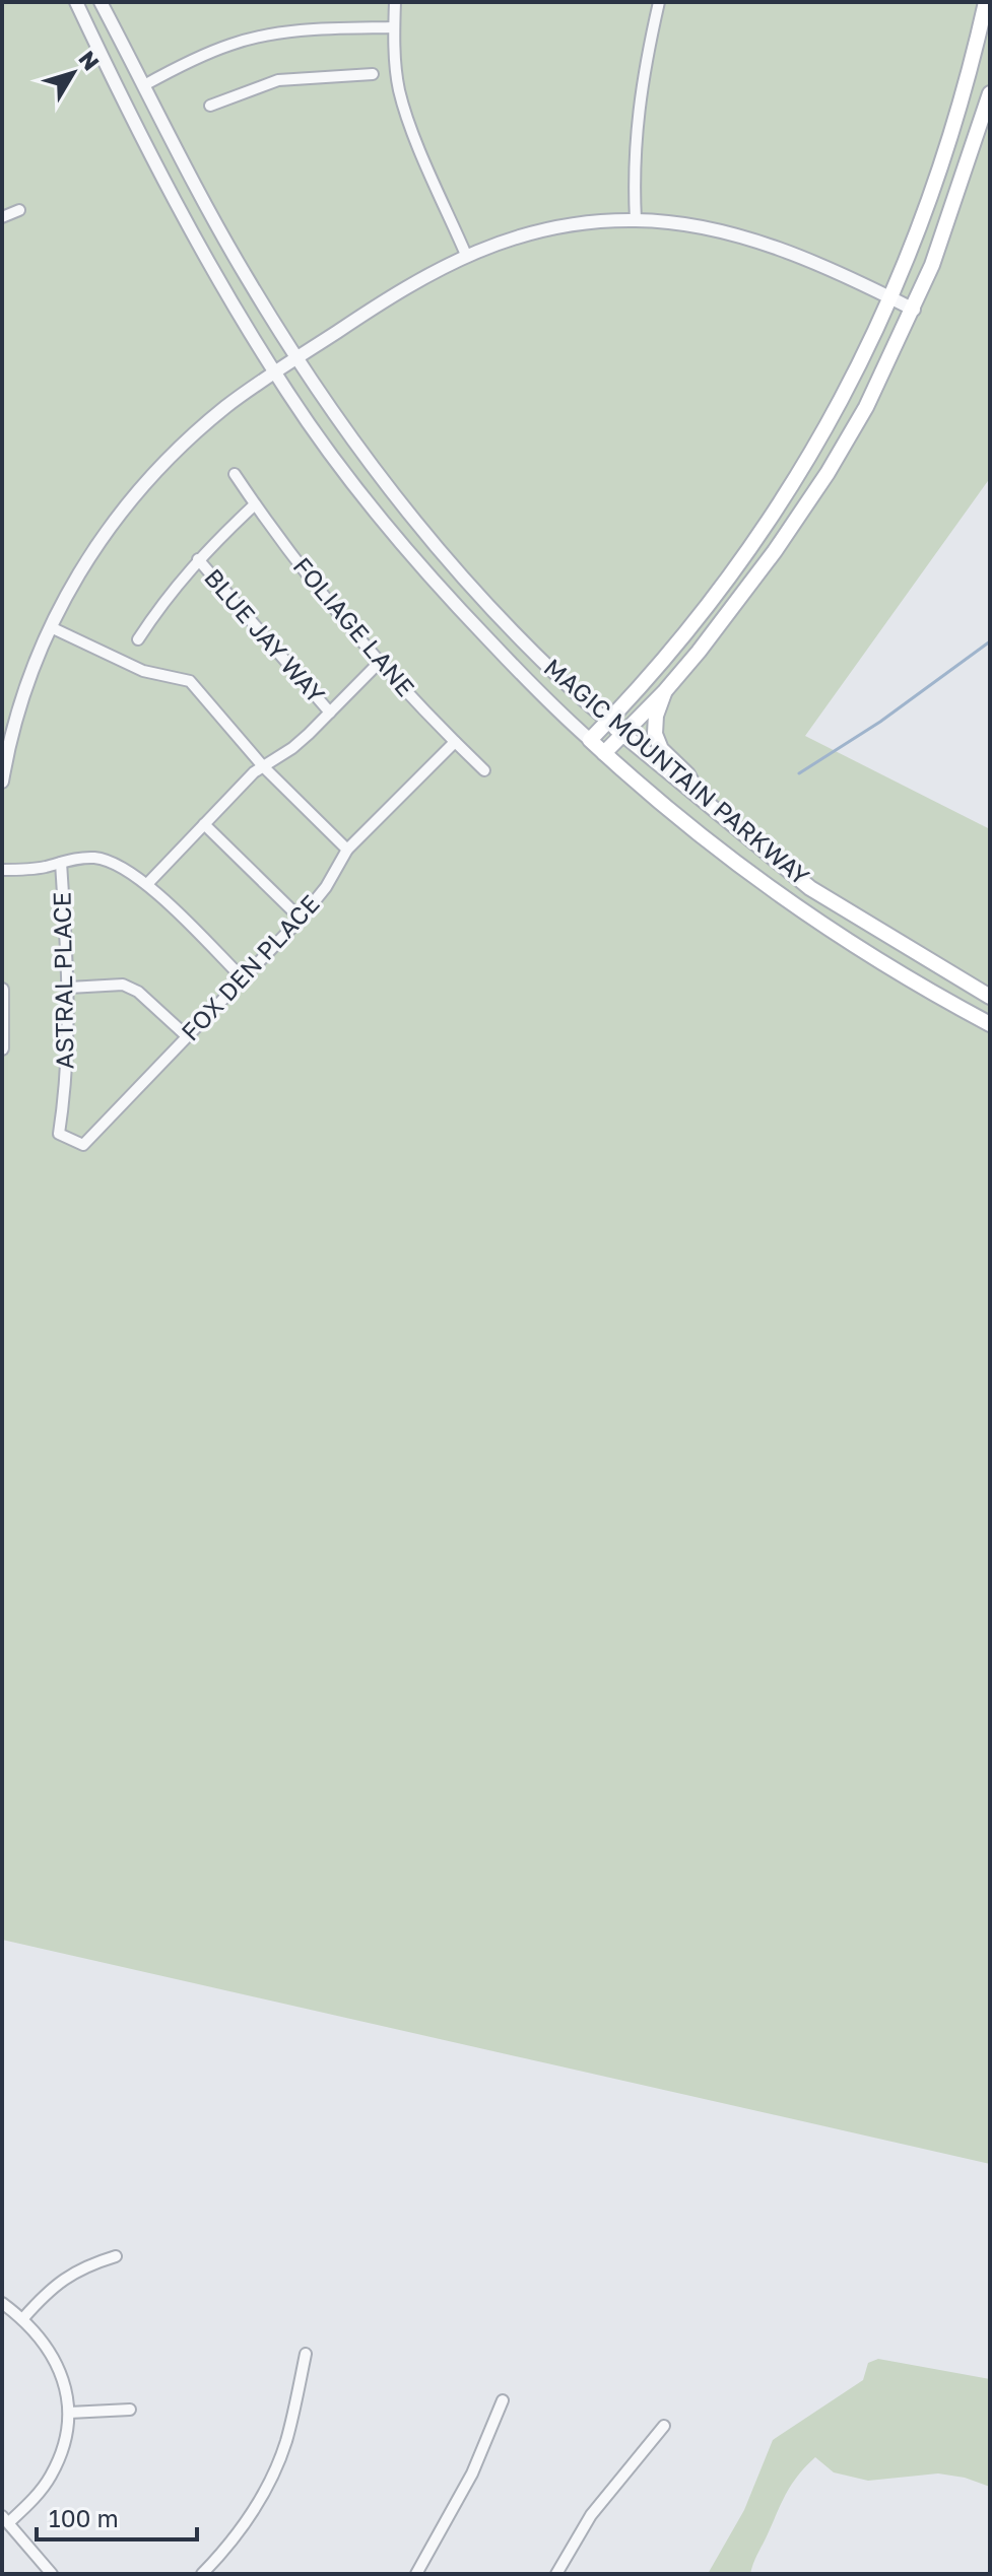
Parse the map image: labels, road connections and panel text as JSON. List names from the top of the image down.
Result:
{
  "streets": {
    "main road": ["MAGIC MOUNTAIN PARKWAY"],
    "street": [
      "FOLIAGE LANE",
      "BLUE JAY WAY",
      "FOX DEN PLACE",
      "ASTRAL PLACE"
    ]
  },
  "crossings": [
    ["FOLIAGE LANE", "FOX DEN PLACE"],
    ["FOX DEN PLACE", "ASTRAL PLACE"]
  ],
  "scale_bar": "100 m",
  "north": "top right"
}
